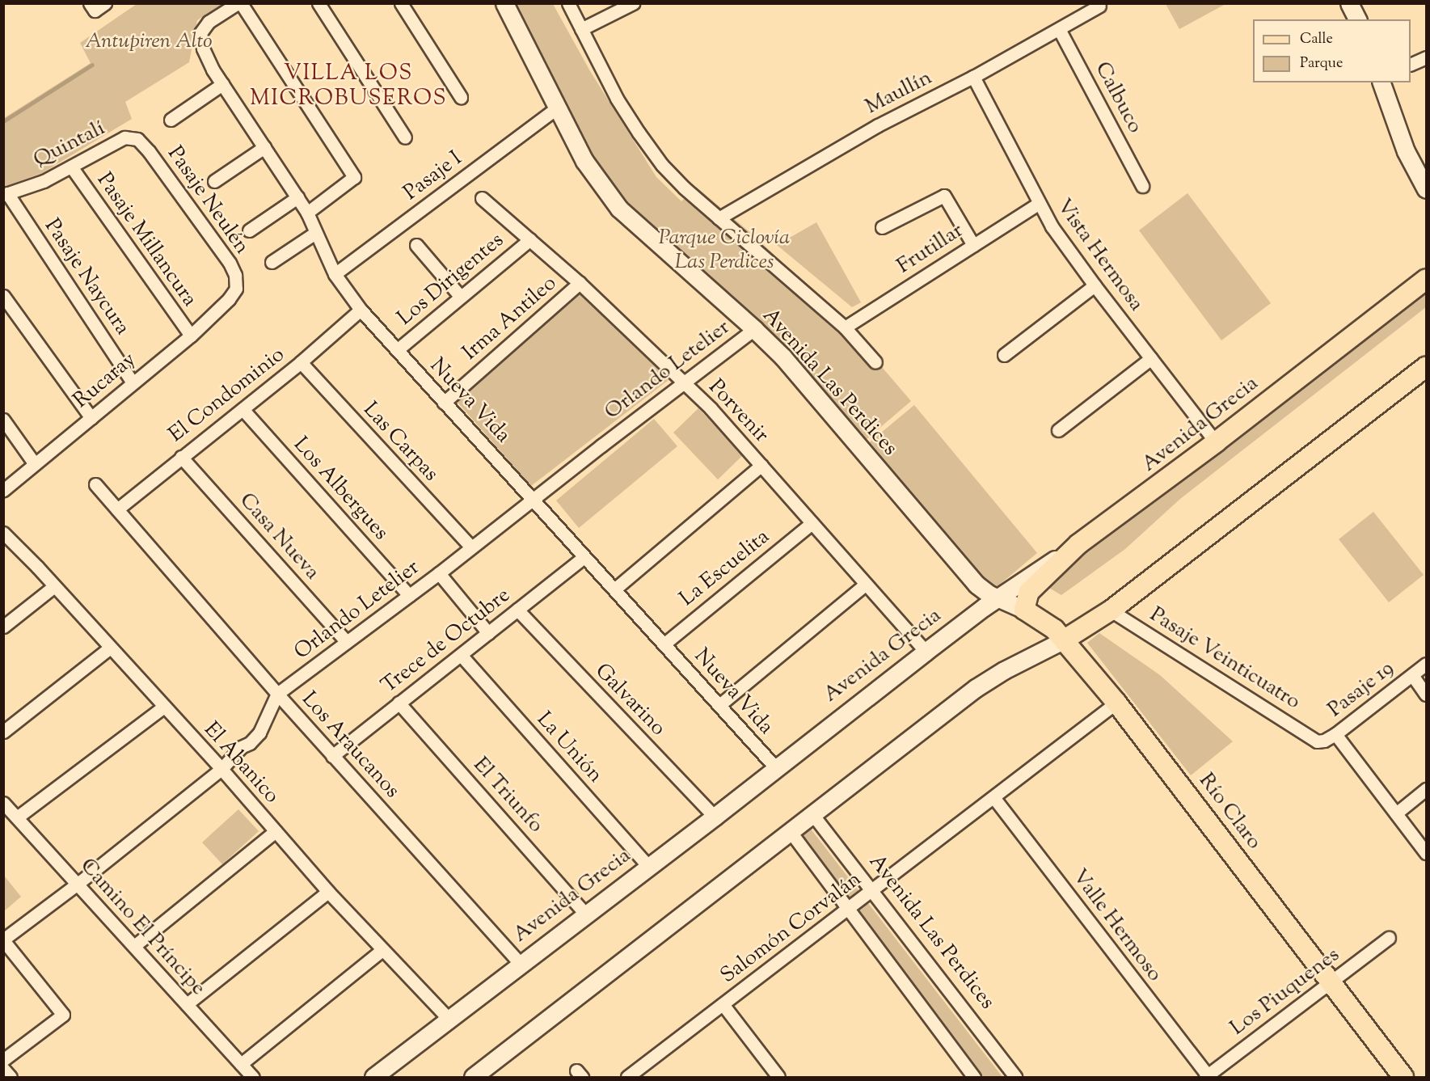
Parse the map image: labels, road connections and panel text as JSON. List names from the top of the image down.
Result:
{
  "streets": {
    "main road": ["Avenida Las Perdices", "Avenida Grecia", "Río Claro"],
    "street": [
      "Maullín",
      "Calbuco",
      "Quintalí",
      "Pasaje I",
      "Pasaje Neulén",
      "Pasaje Millancura",
      "Frutillar",
      "Vista Hermosa",
      "Pasaje Naycura",
      "Los Dirigentes",
      "Irma Antileo",
      "Orlando Letelier",
      "Rucaray",
      "El Condominio",
      "Nueva Vida",
      "Porvenir",
      "Las Carpas",
      "Los Albergues",
      "Casa Nueva",
      "La Escuelita",
      "Trece de Octubre",
      "Pasaje Veinticuatro",
      "Pasaje 19",
      "Galvarino",
      "Los Araucanos",
      "La Unión",
      "El Abanico",
      "El Triunfo",
      "Valle Hermoso",
      "Camino El Príncipe",
      "Salomón Corvalán",
      "Los Piuquenes"
    ]
  },
  "crossings": [
    ["Maullín", "Calbuco"],
    ["Maullín", "Vista Hermosa"],
    ["Quintalí", "Pasaje Neulén"],
    ["Quintalí", "Pasaje Millancura"],
    ["Quintalí", "Pasaje Naycura"],
    ["Pasaje I", "Avenida Las Perdices"],
    ["Pasaje I", "Nueva Vida"],
    ["Pasaje Neulén", "Rucaray"],
    ["Pasaje Millancura", "Rucaray"],
    ["Frutillar", "Vista Hermosa"],
    ["Vista Hermosa", "Avenida Grecia"],
    ["Pasaje Naycura", "Rucaray"],
    ["Los Dirigentes", "Nueva Vida"],
    ["Los Dirigentes", "Porvenir"],
    ["Irma Antileo", "Nueva Vida"],
    ["Irma Antileo", "Porvenir"],
    ["Orlando Letelier", "Avenida Las Perdices"],
    ["Orlando Letelier", "Nueva Vida"],
    ["Orlando Letelier", "Porvenir"],
    ["Orlando Letelier", "Las Carpas"],
    ["Orlando Letelier", "Los Albergues"],
    ["Orlando Letelier", "Casa Nueva"],
    ["Orlando Letelier", "Los Araucanos"],
    ["Orlando Letelier", "El Abanico"],
    ["Orlando Letelier", "Camino El Príncipe"],
    ["Avenida Las Perdices", "Avenida Grecia"],
    ["Avenida Las Perdices", "Río Claro"],
    ["Avenida Las Perdices", "Salomón Corvalán"],
    ["El Condominio", "Nueva Vida"],
    ["El Condominio", "Las Carpas"],
    ["El Condominio", "Los Albergues"],
    ["El Condominio", "Casa Nueva"],
    ["El Condominio", "Los Araucanos"],
    ["Nueva Vida", "Avenida Grecia"],
    ["Nueva Vida", "La Escuelita"],
    ["Nueva Vida", "Trece de Octubre"],
    ["Porvenir", "Avenida Grecia"],
    ["Porvenir", "La Escuelita"],
    ["Avenida Grecia", "Galvarino"],
    ["Avenida Grecia", "Los Araucanos"],
    ["Avenida Grecia", "La Unión"],
    ["Avenida Grecia", "El Abanico"],
    ["Avenida Grecia", "El Triunfo"],
    ["Avenida Grecia", "Río Claro"],
    ["Trece de Octubre", "Galvarino"],
    ["Trece de Octubre", "Los Araucanos"],
    ["Trece de Octubre", "La Unión"],
    ["Trece de Octubre", "El Triunfo"],
    ["Pasaje Veinticuatro", "Pasaje 19"],
    ["Río Claro", "Salomón Corvalán"],
    ["Río Claro", "Los Piuquenes"],
    ["Valle Hermoso", "Salomón Corvalán"],
    ["Valle Hermoso", "Los Piuquenes"]
  ],
  "districts": ["VILLA LOS MICROBUSEROS"],
  "parks": ["Antupiren Alto", "Parque Ciclovía Las Perdices"],
  "legend": ["Calle", "Parque"]
}
